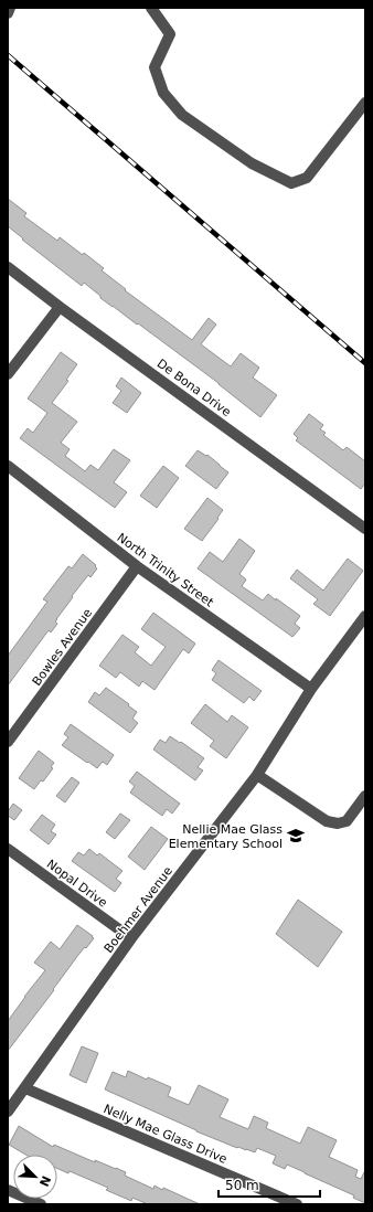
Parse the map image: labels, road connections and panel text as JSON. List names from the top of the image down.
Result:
{
  "streets": {
    "street": [
      "De Bona Drive",
      "North Trinity Street",
      "Bowles Avenue",
      "Nopal Drive",
      "Boehmer Avenue",
      "Nelly Mae Glass Drive"
    ]
  },
  "crossings": [
    ["North Trinity Street", "Bowles Avenue"],
    ["North Trinity Street", "Boehmer Avenue"],
    ["Nopal Drive", "Boehmer Avenue"],
    ["Boehmer Avenue", "Nelly Mae Glass Drive"]
  ],
  "places": {
    "school or university": ["Nellie Mae Glass Elementary School"]
  },
  "scale_bar": "50 m",
  "north": "bottom right"
}
